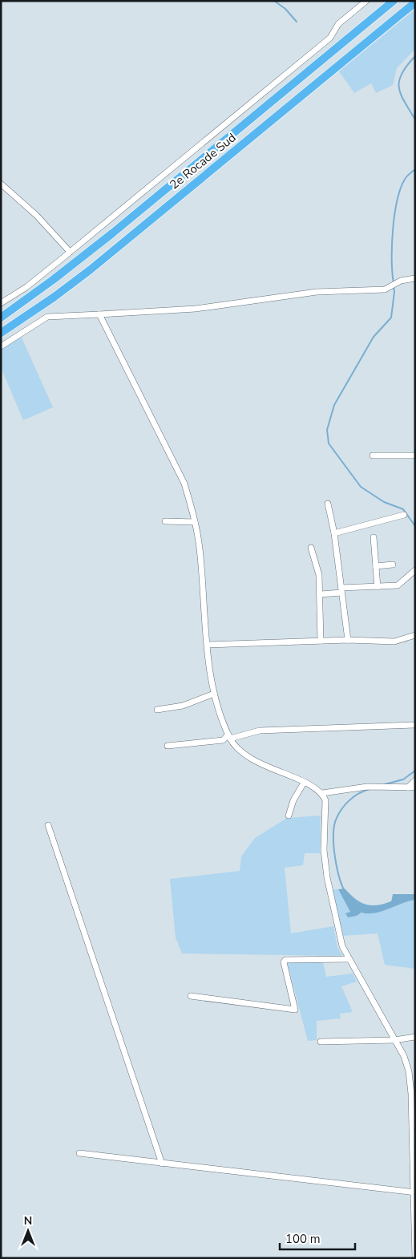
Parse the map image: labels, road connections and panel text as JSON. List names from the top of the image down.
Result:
{
  "streets": {
    "highway": ["2e Rocade Sud"]
  },
  "scale_bar": "100 m",
  "north": "top"
}
